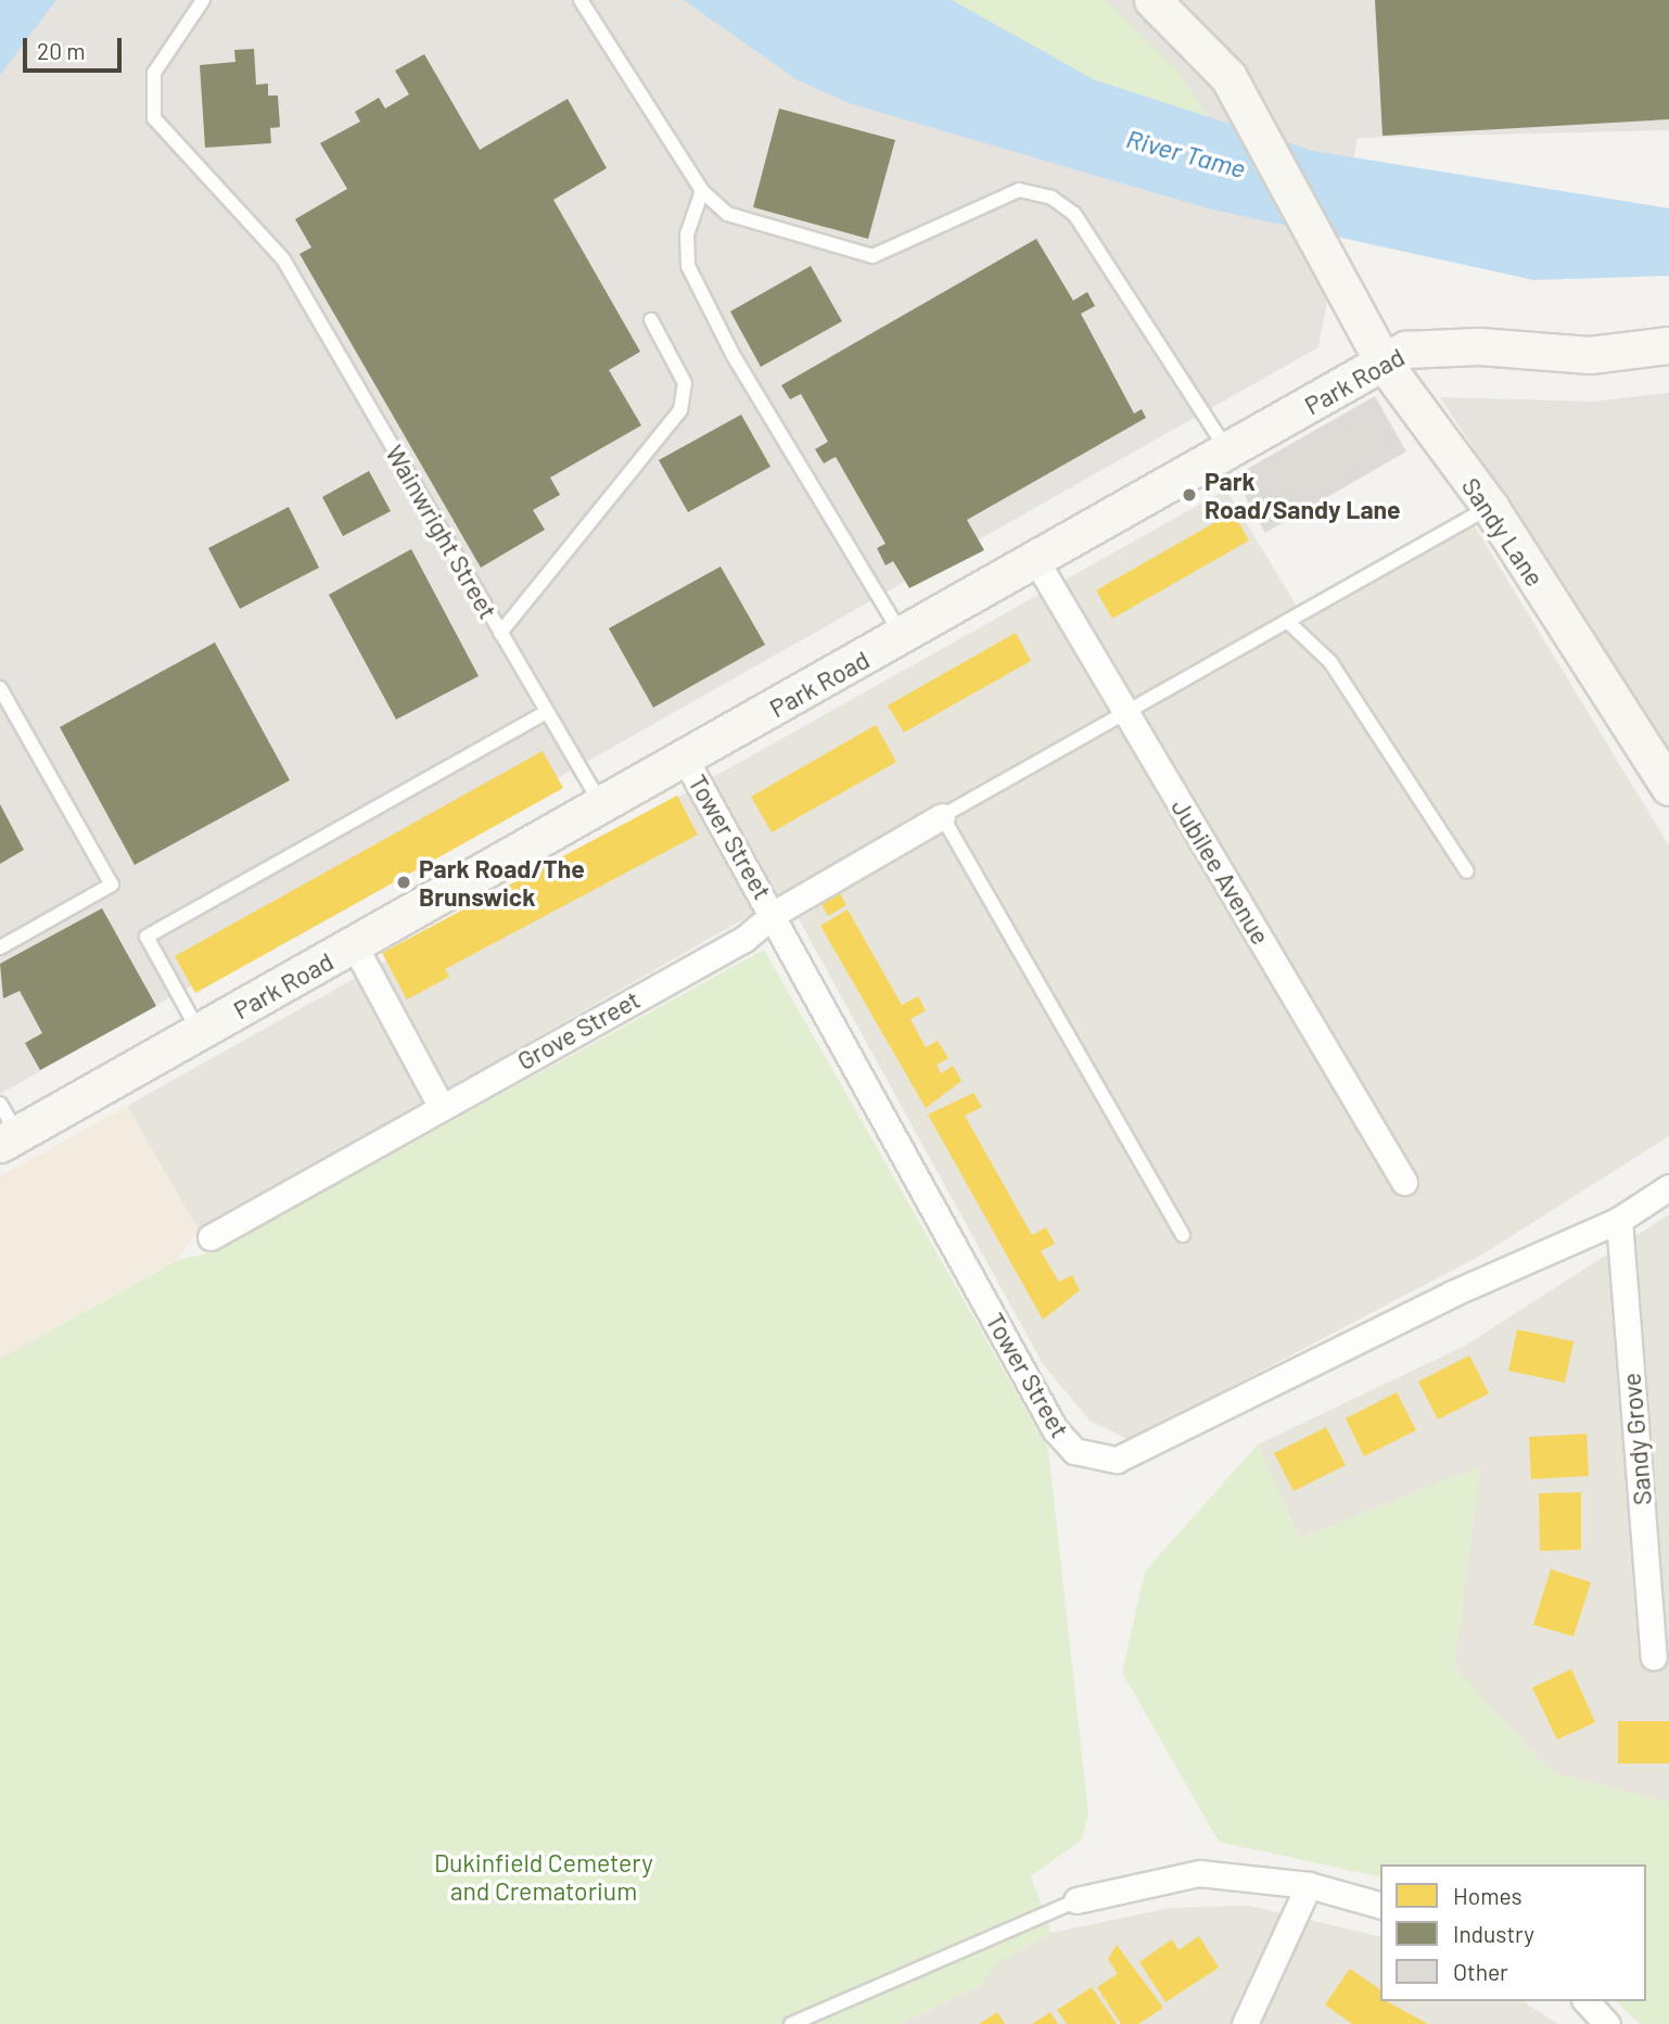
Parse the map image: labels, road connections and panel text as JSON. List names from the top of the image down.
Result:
{
  "streets": {
    "main road": ["Park Road", "Sandy Lane"],
    "street": [
      "Tower Street",
      "Jubilee Avenue",
      "Grove Street",
      "Sandy Grove"
    ],
    "lane": ["Wainwright Street"]
  },
  "crossings": [
    ["Park Road", "Wainwright Street"],
    ["Park Road", "Sandy Lane"],
    ["Park Road", "Tower Street"],
    ["Park Road", "Jubilee Avenue"],
    ["Tower Street", "Grove Street"],
    ["Tower Street", "Sandy Grove"]
  ],
  "water": ["River Tame"],
  "parks": ["Dukinfield Cemetery and Crematorium"],
  "places": ["Park Road/Sandy Lane", "Park Road/The Brunswick"],
  "legend": ["Homes", "Industry", "Other"],
  "scale_bar": "20 m"
}
